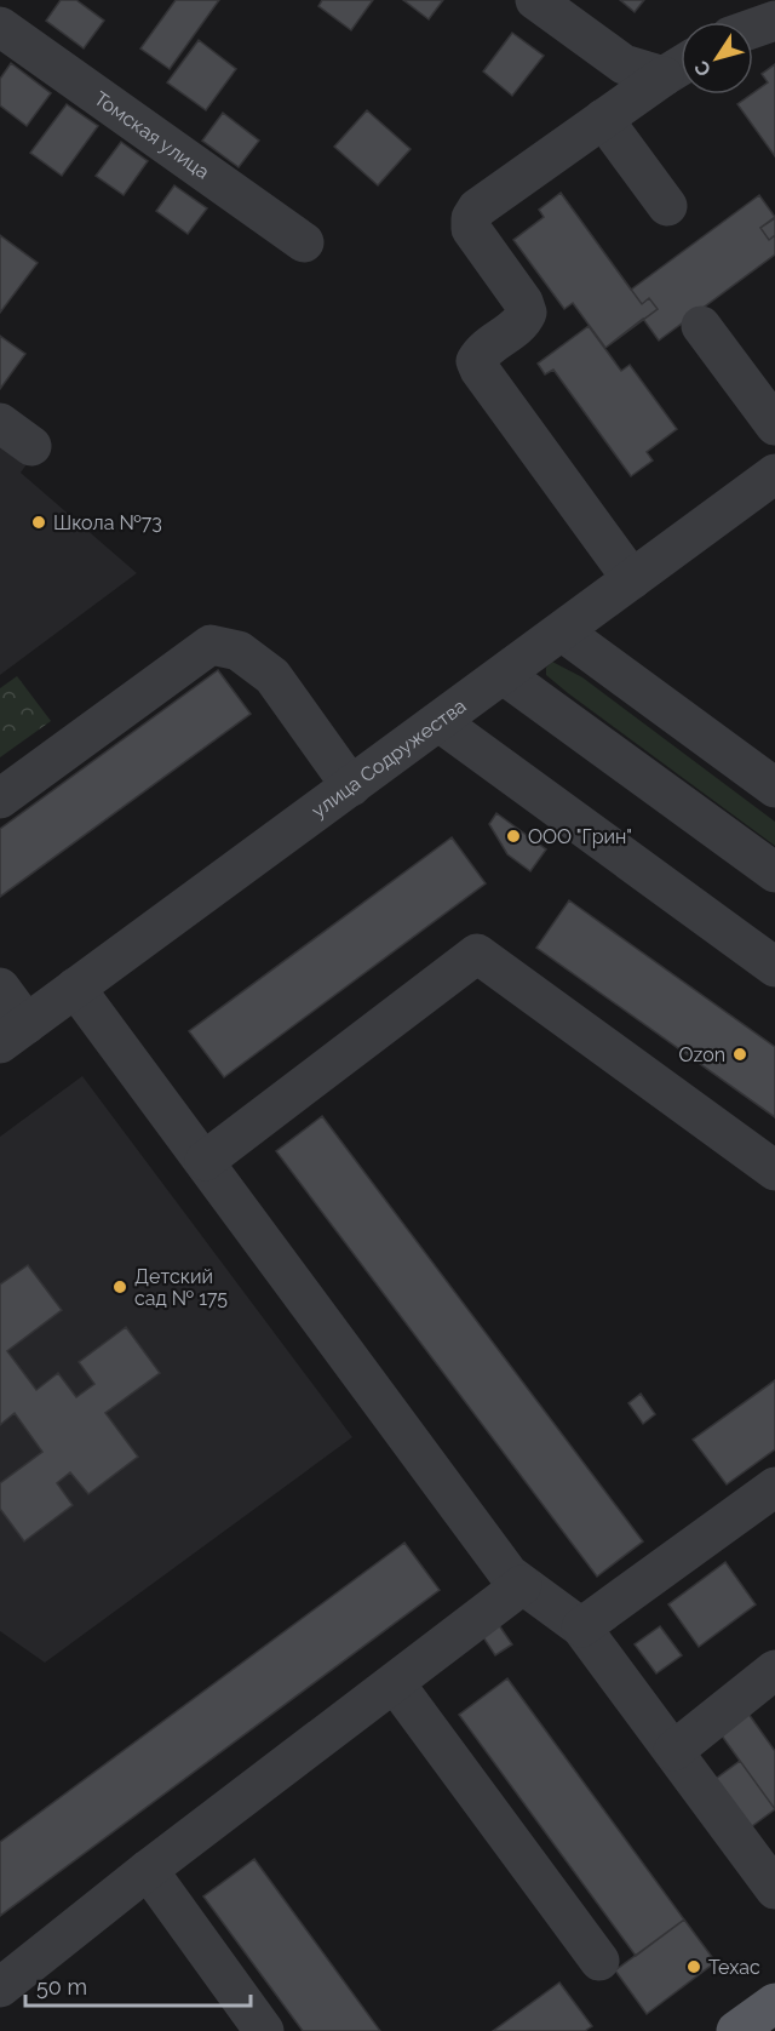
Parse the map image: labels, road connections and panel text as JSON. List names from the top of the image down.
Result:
{
  "streets": {
    "street": ["Томская улица", "улица Содружества"]
  },
  "places": [
    "Школа №73",
    "ООО \"Грин\"",
    "Ozon",
    "Детский сад № 175",
    "Техас"
  ],
  "scale_bar": "50 m",
  "north": "bottom left"
}
